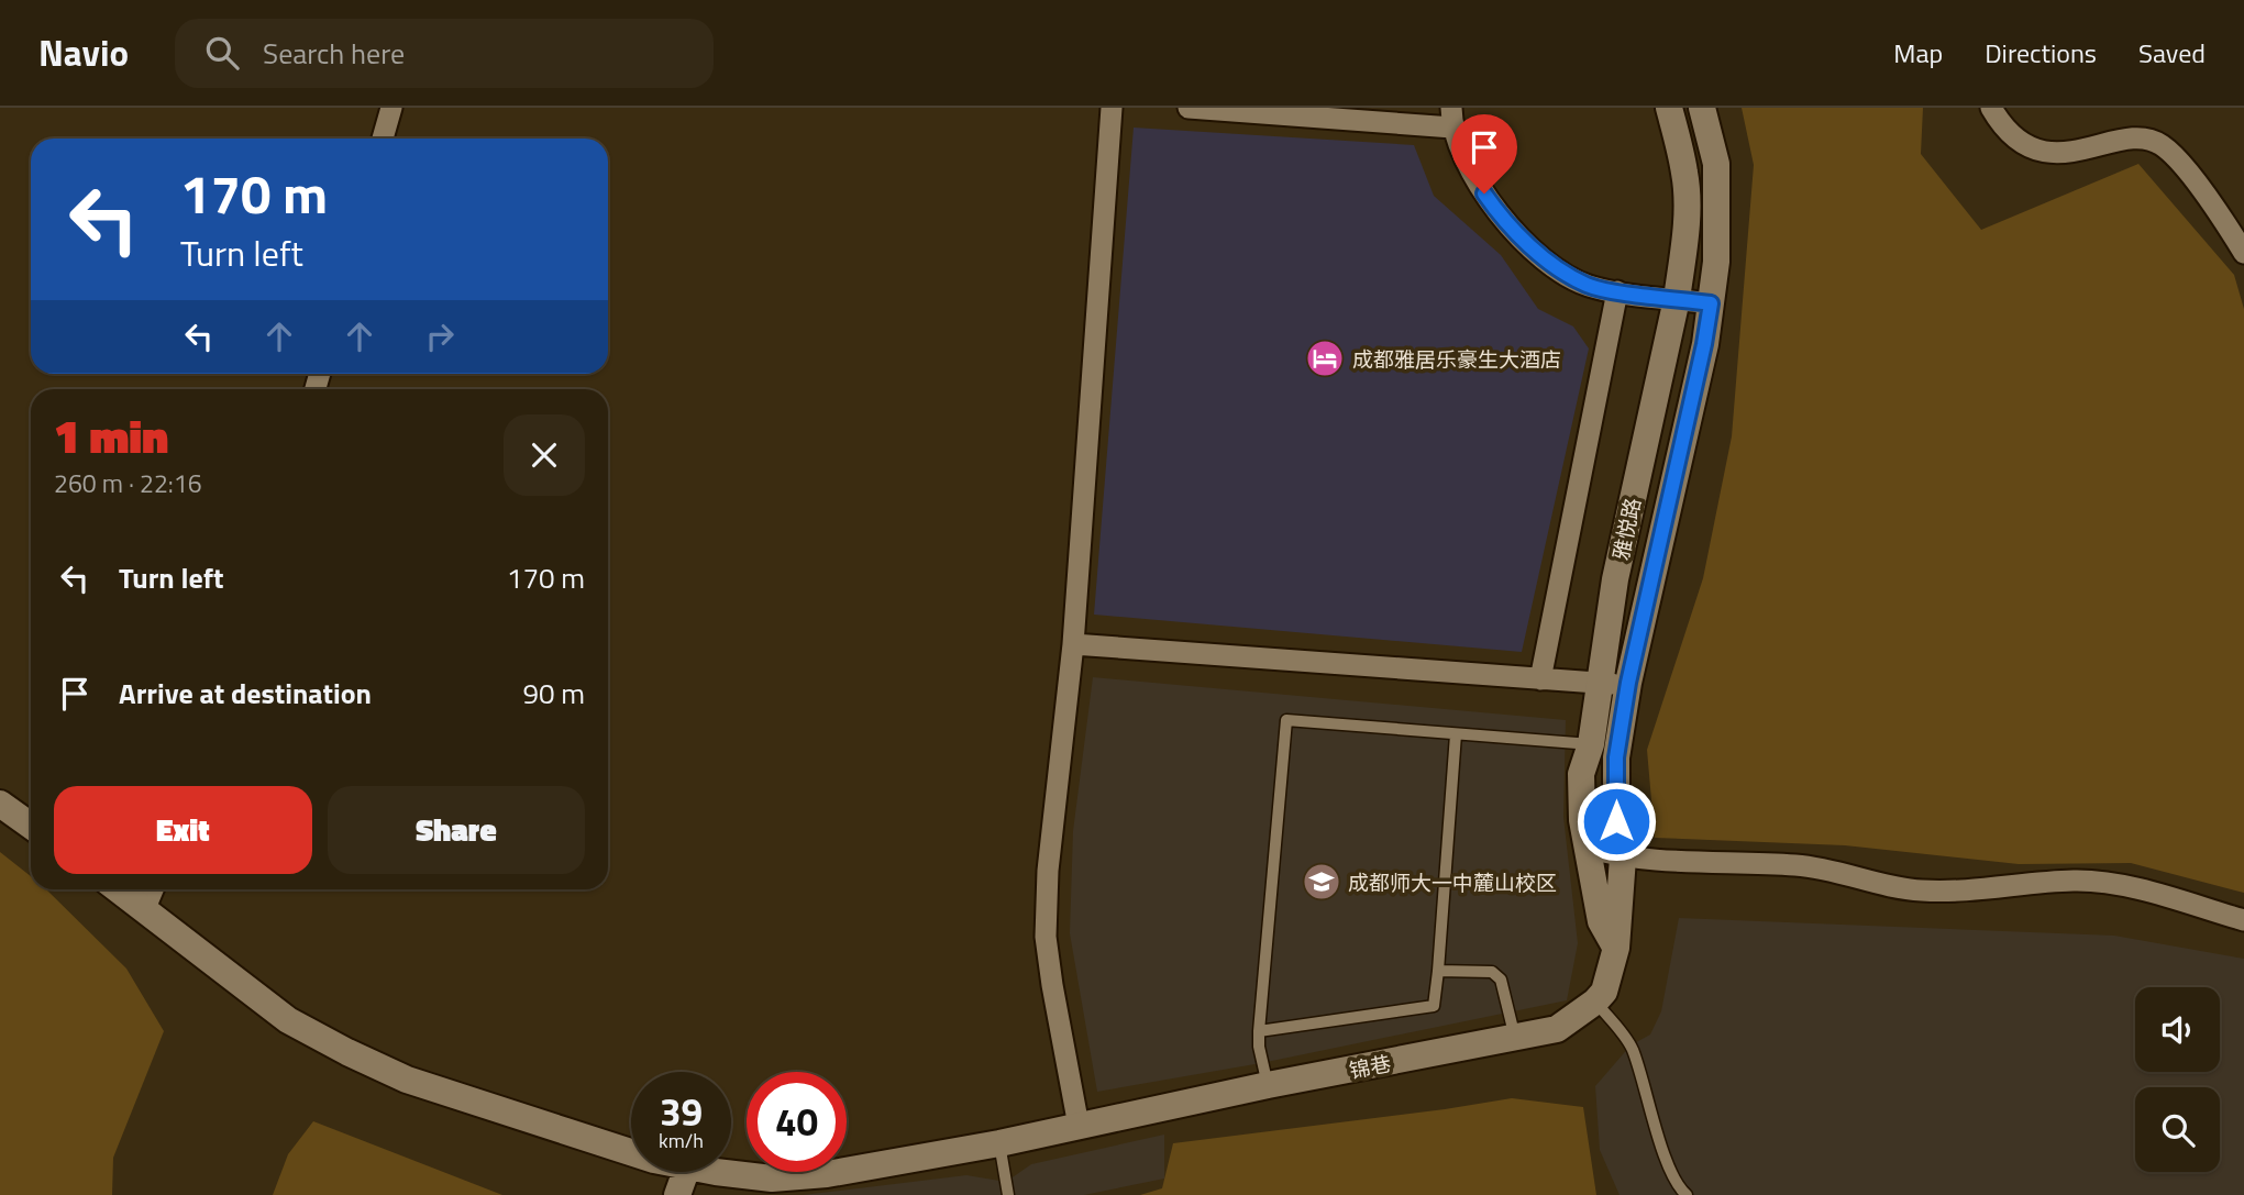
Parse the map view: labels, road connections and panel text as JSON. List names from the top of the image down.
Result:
{
  "streets": {
    "street": ["雅悦路", "锦巷"]
  },
  "crossings": [
    ["雅悦路", "锦巷"]
  ],
  "places": {
    "hotel": ["成都雅居乐豪生大酒店"],
    "school or university": ["成都师大一中麓山校区"]
  },
  "page": {
    "header": "Navio",
    "search": "Search here",
    "nav": ["Map", "Directions", "Saved"],
    "turn": ["170 m", "Turn left"],
    "heading": ["1 min", "260 m · 22:16"],
    "list": [
      {
        "name": "Turn left",
        "value": "170 m"
      },
      {
        "name": "Arrive at destination",
        "value": "90 m"
      }
    ],
    "buttons": ["Exit", "Share"],
    "speed": "39 km/h",
    "limit": "40"
  }
}
